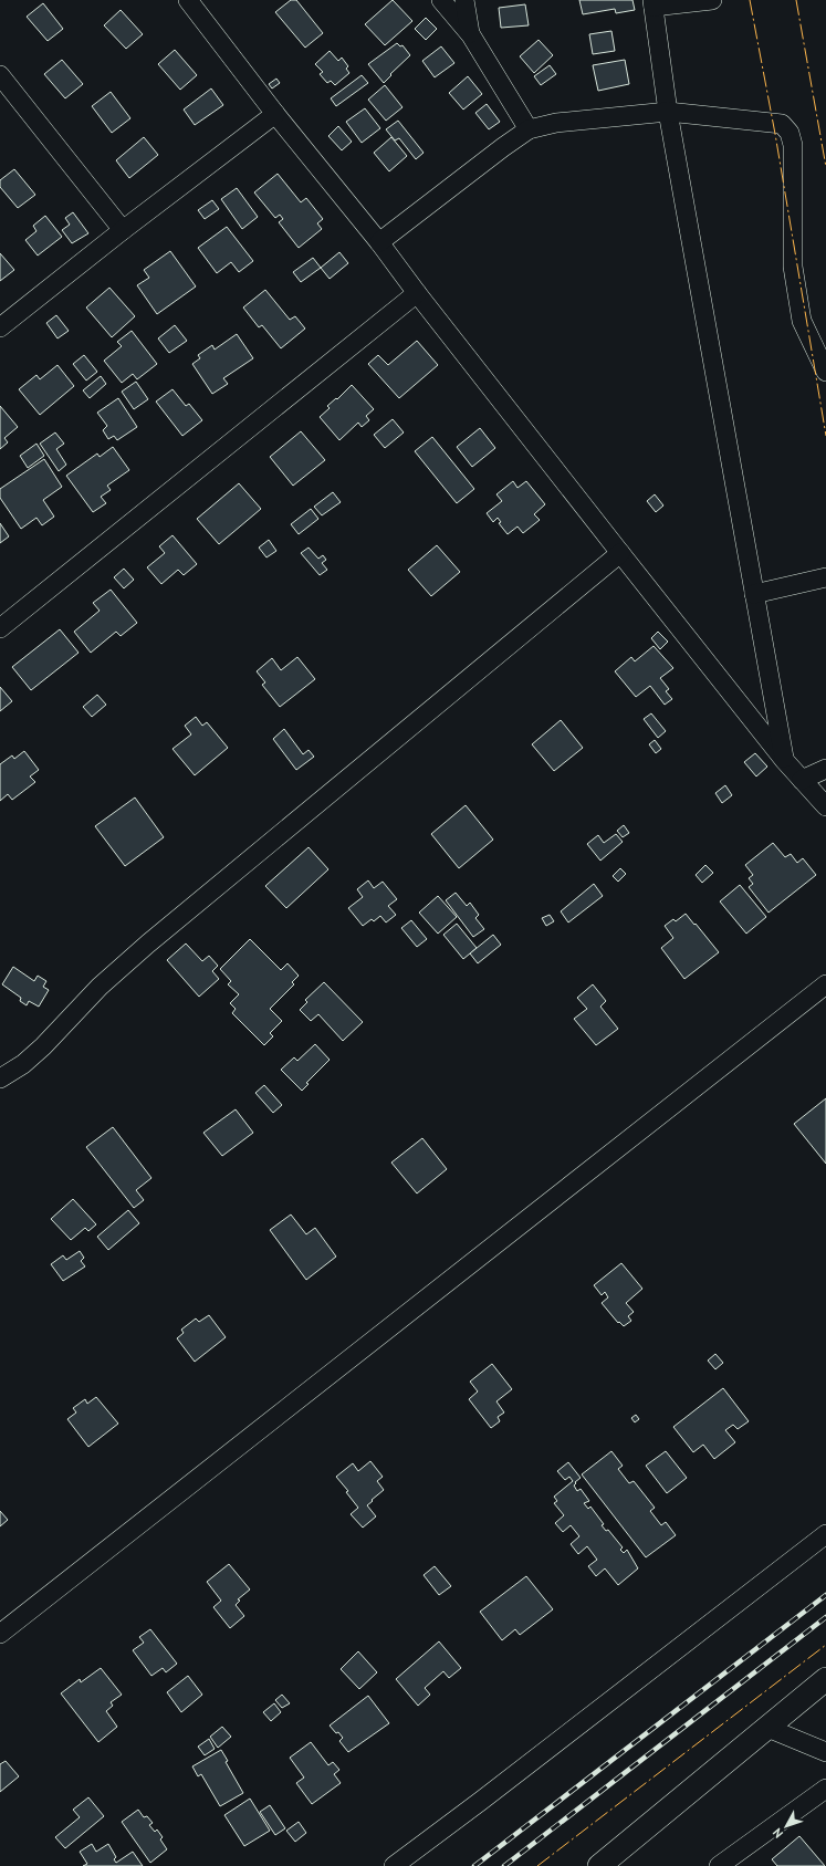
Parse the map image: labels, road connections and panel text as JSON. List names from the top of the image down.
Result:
{
  "north": "bottom left"
}
